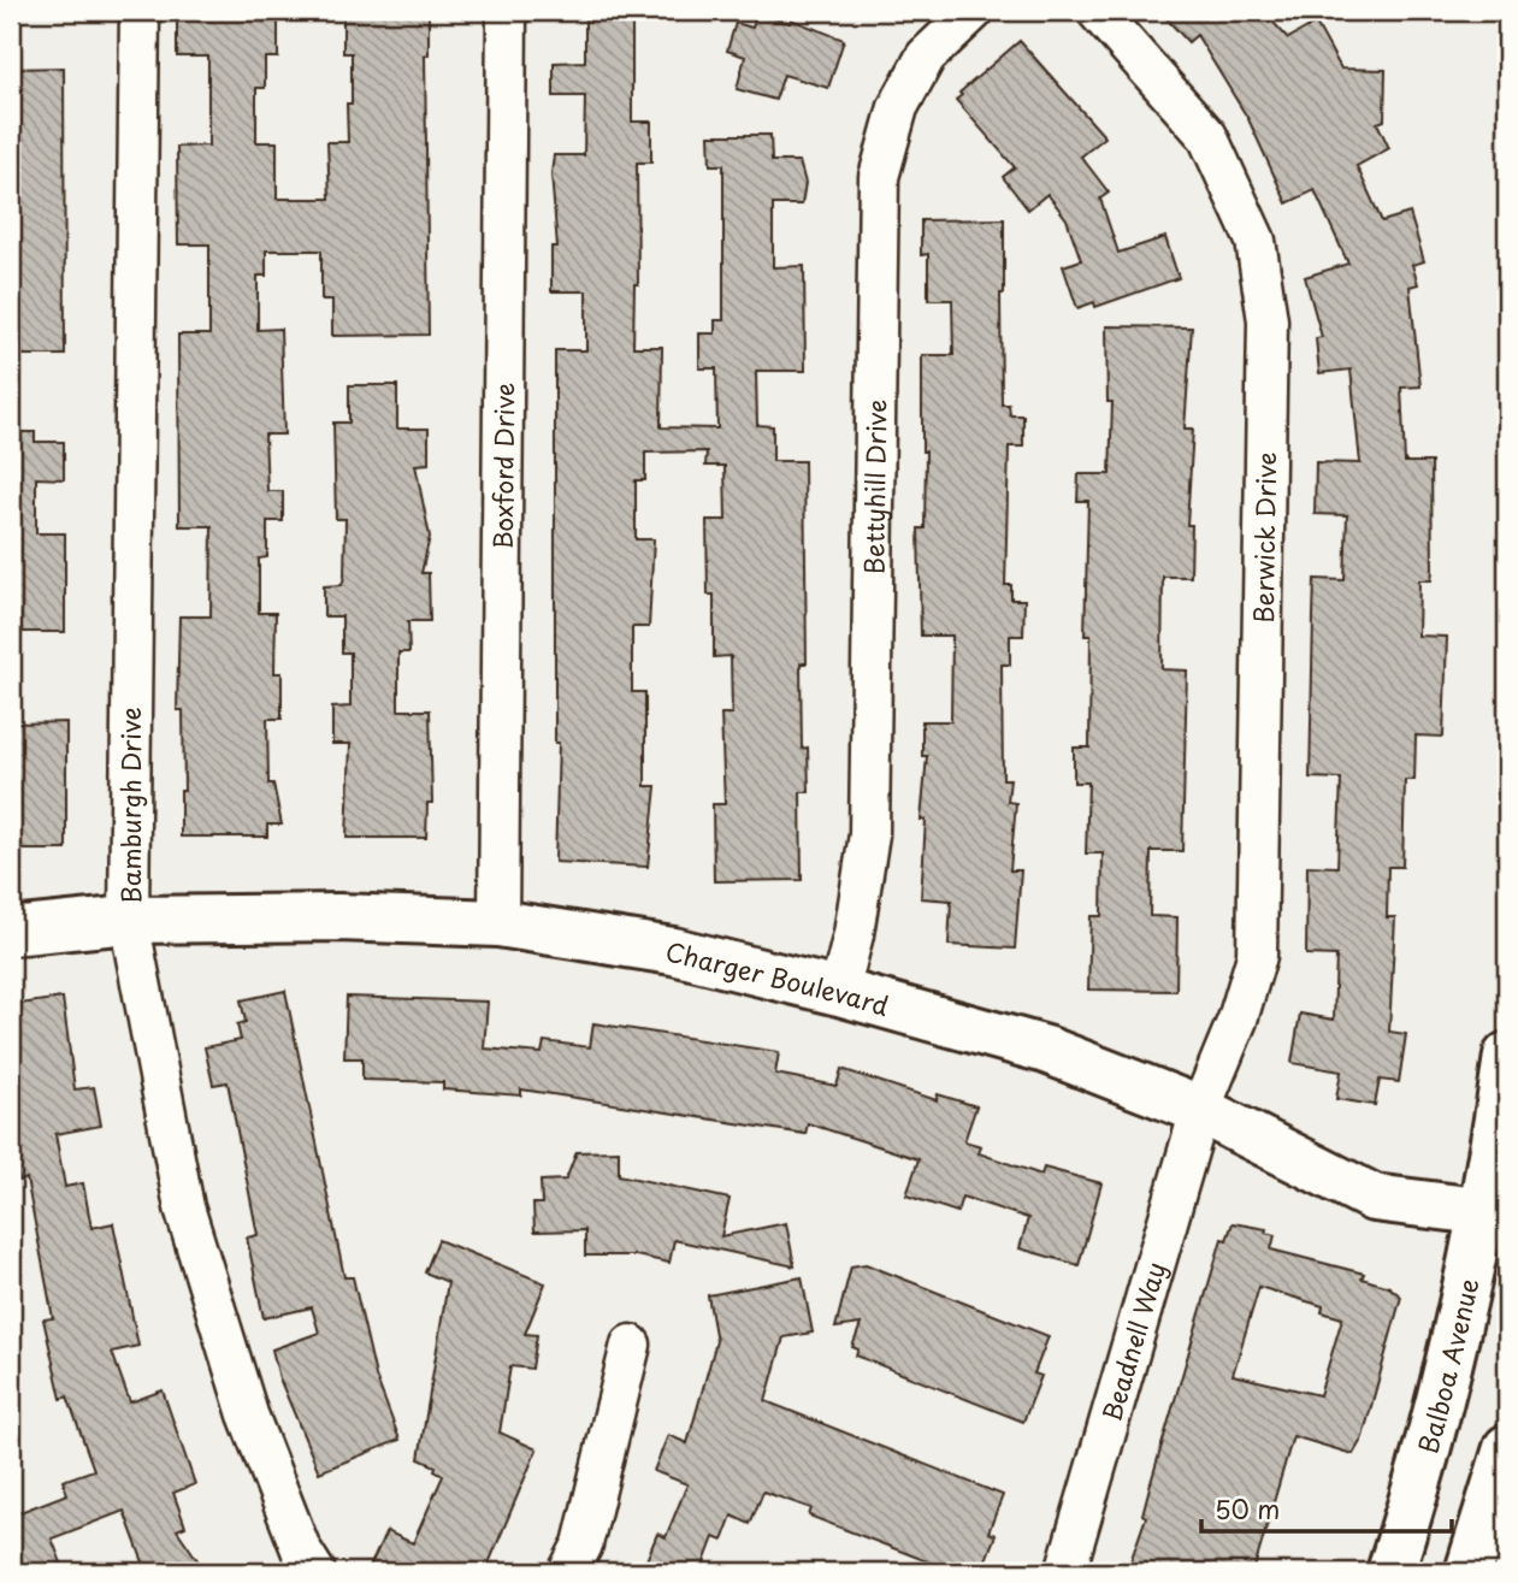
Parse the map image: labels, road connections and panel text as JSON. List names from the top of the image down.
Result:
{
  "streets": {
    "street": [
      "Boxford Drive",
      "Bettyhill Drive",
      "Berwick Drive",
      "Bamburgh Drive",
      "Charger Boulevard",
      "Beadnell Way",
      "Balboa Avenue"
    ]
  },
  "crossings": [
    ["Boxford Drive", "Charger Boulevard"],
    ["Bettyhill Drive", "Charger Boulevard"],
    ["Berwick Drive", "Charger Boulevard"],
    ["Berwick Drive", "Beadnell Way"],
    ["Bamburgh Drive", "Charger Boulevard"],
    ["Charger Boulevard", "Beadnell Way"],
    ["Charger Boulevard", "Balboa Avenue"]
  ],
  "scale_bar": "50 m"
}
